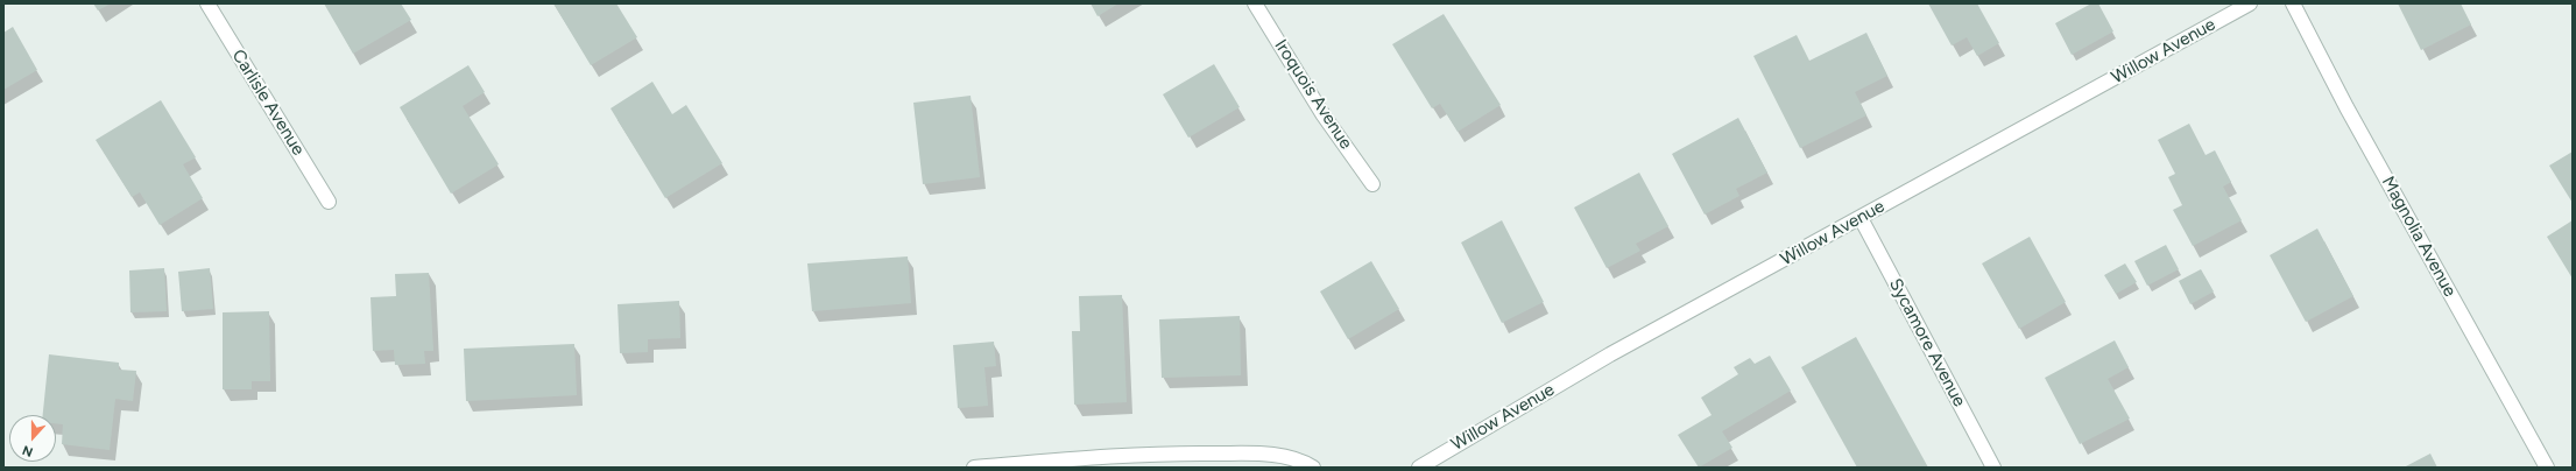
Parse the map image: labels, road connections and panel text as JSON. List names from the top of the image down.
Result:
{
  "streets": {
    "street": [
      "Willow Avenue",
      "Iroquois Avenue",
      "Carlisle Avenue",
      "Magnolia Avenue",
      "Sycamore Avenue"
    ]
  },
  "crossings": [
    ["Willow Avenue", "Sycamore Avenue"]
  ],
  "north": "bottom"
}
